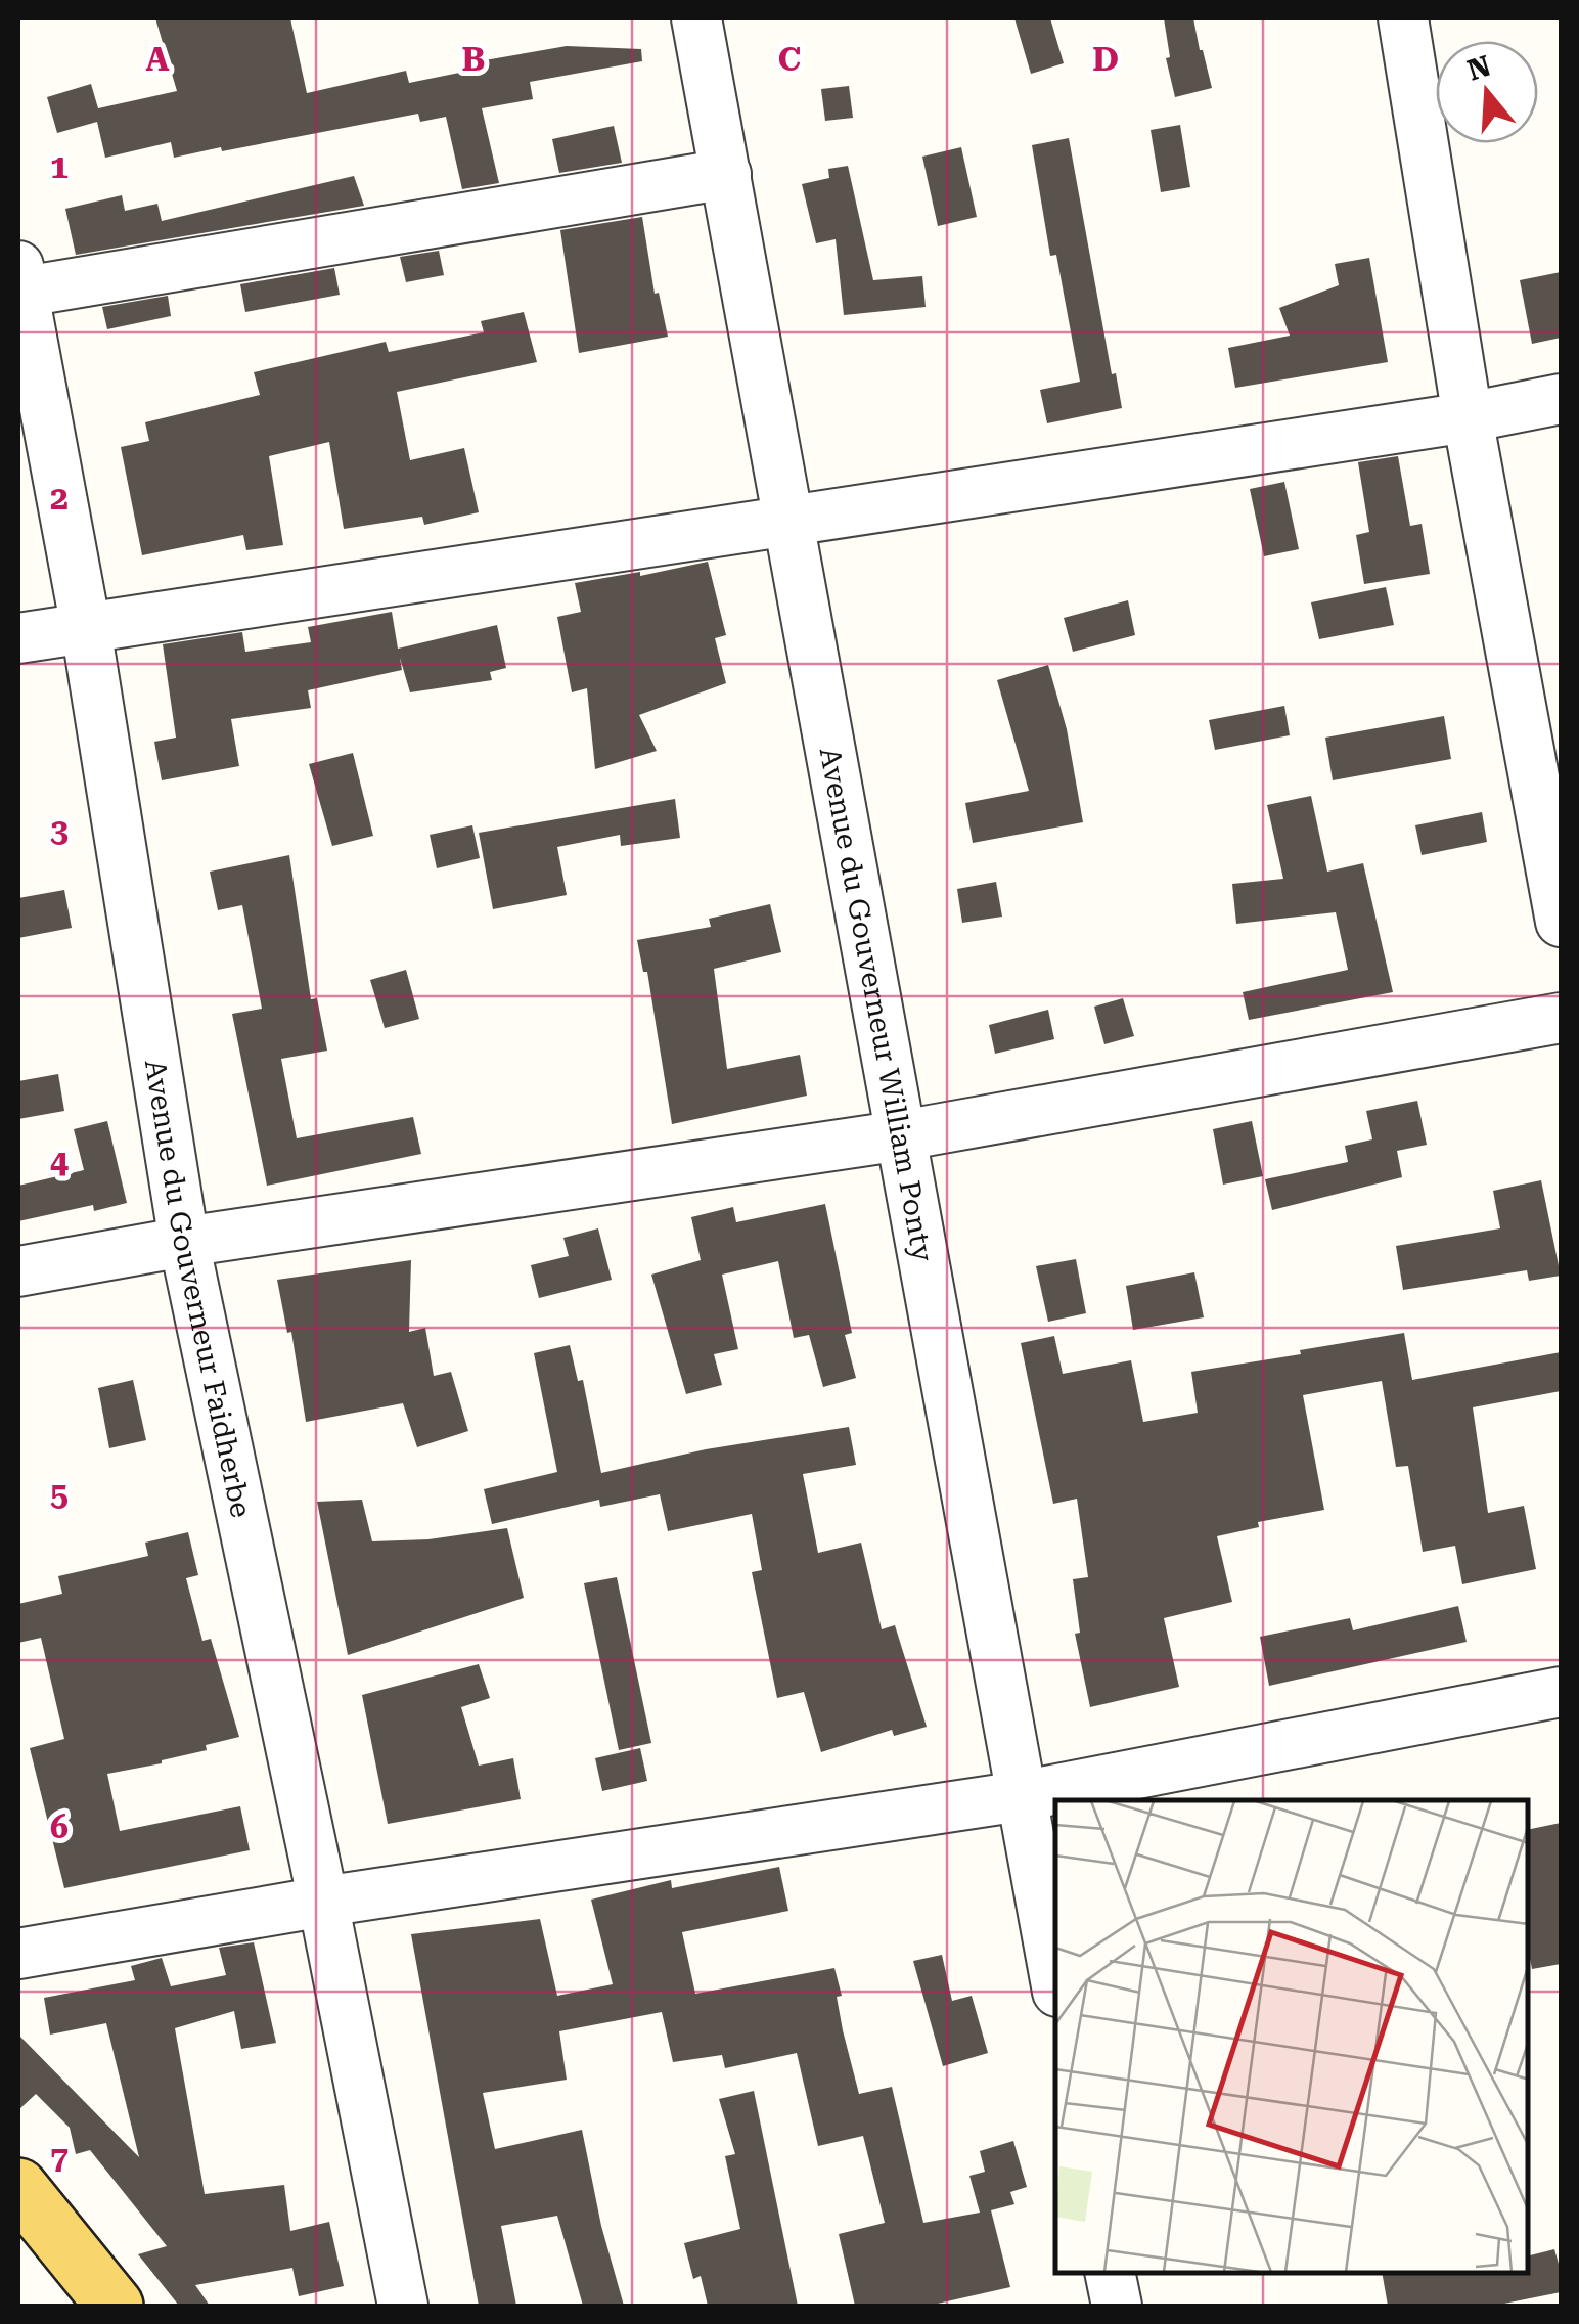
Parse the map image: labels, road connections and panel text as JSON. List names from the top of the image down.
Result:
{
  "streets": {
    "street": ["Avenue du Gouverneur William Ponty", "Avenue du Gouverneur Faidherbe"]
  },
  "north": "top",
  "grid": {
    "columns": [
      "A",
      "B",
      "C",
      "D"
    ],
    "rows": [
      "1",
      "2",
      "3",
      "4",
      "5",
      "6",
      "7"
    ]
  }
}
